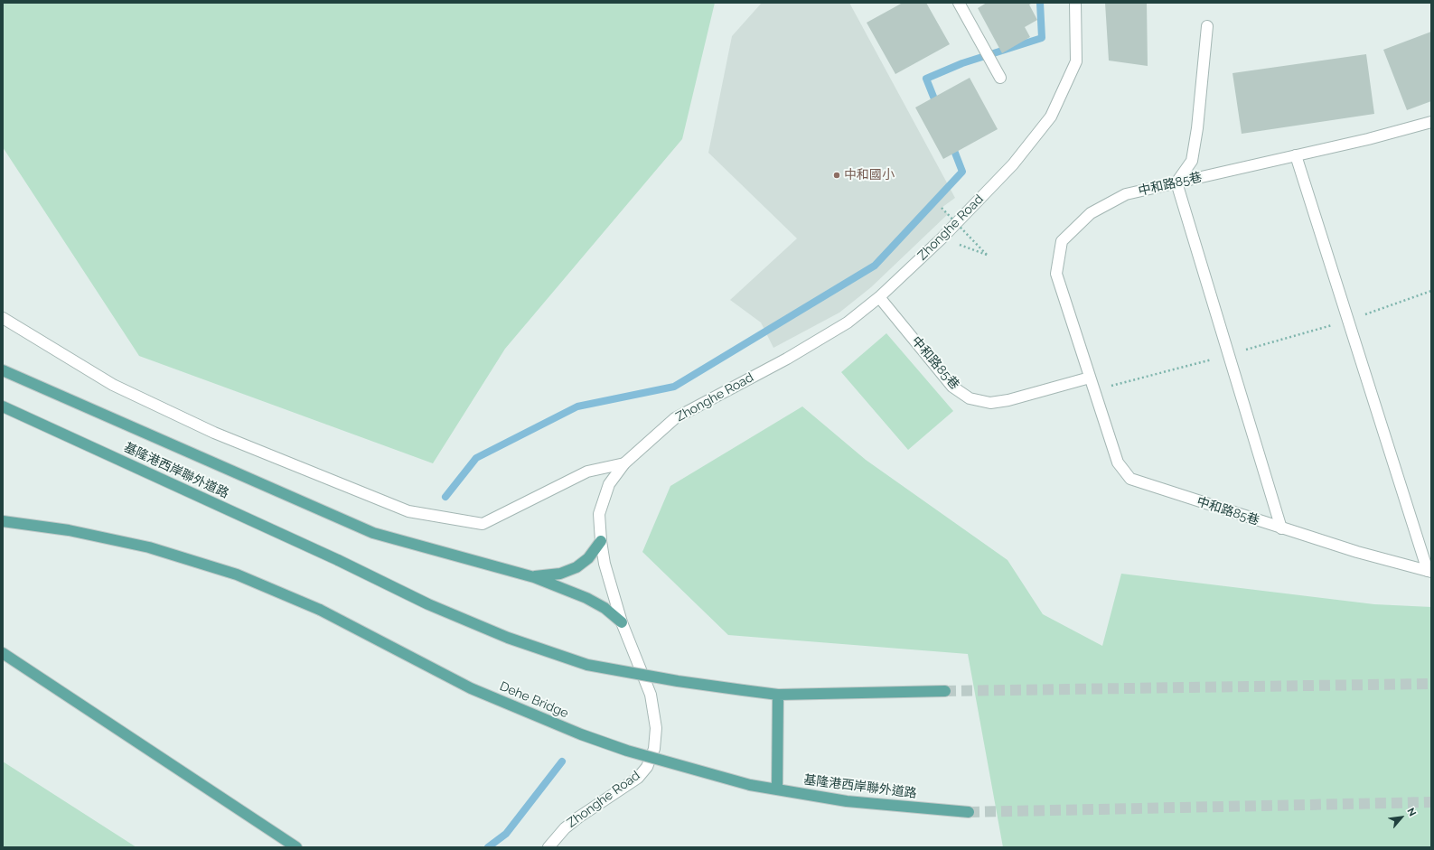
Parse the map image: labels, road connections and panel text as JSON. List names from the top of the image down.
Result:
{
  "streets": {
    "main road": ["基隆港西岸聯外道路", "Dehe Bridge"],
    "street": ["中和路85巷", "Zhonghe Road"]
  },
  "crossings": [
    ["中和路85巷", "Zhonghe Road"],
    ["基隆港西岸聯外道路", "Dehe Bridge"]
  ],
  "places": ["中和國小"],
  "north": "top right"
}
